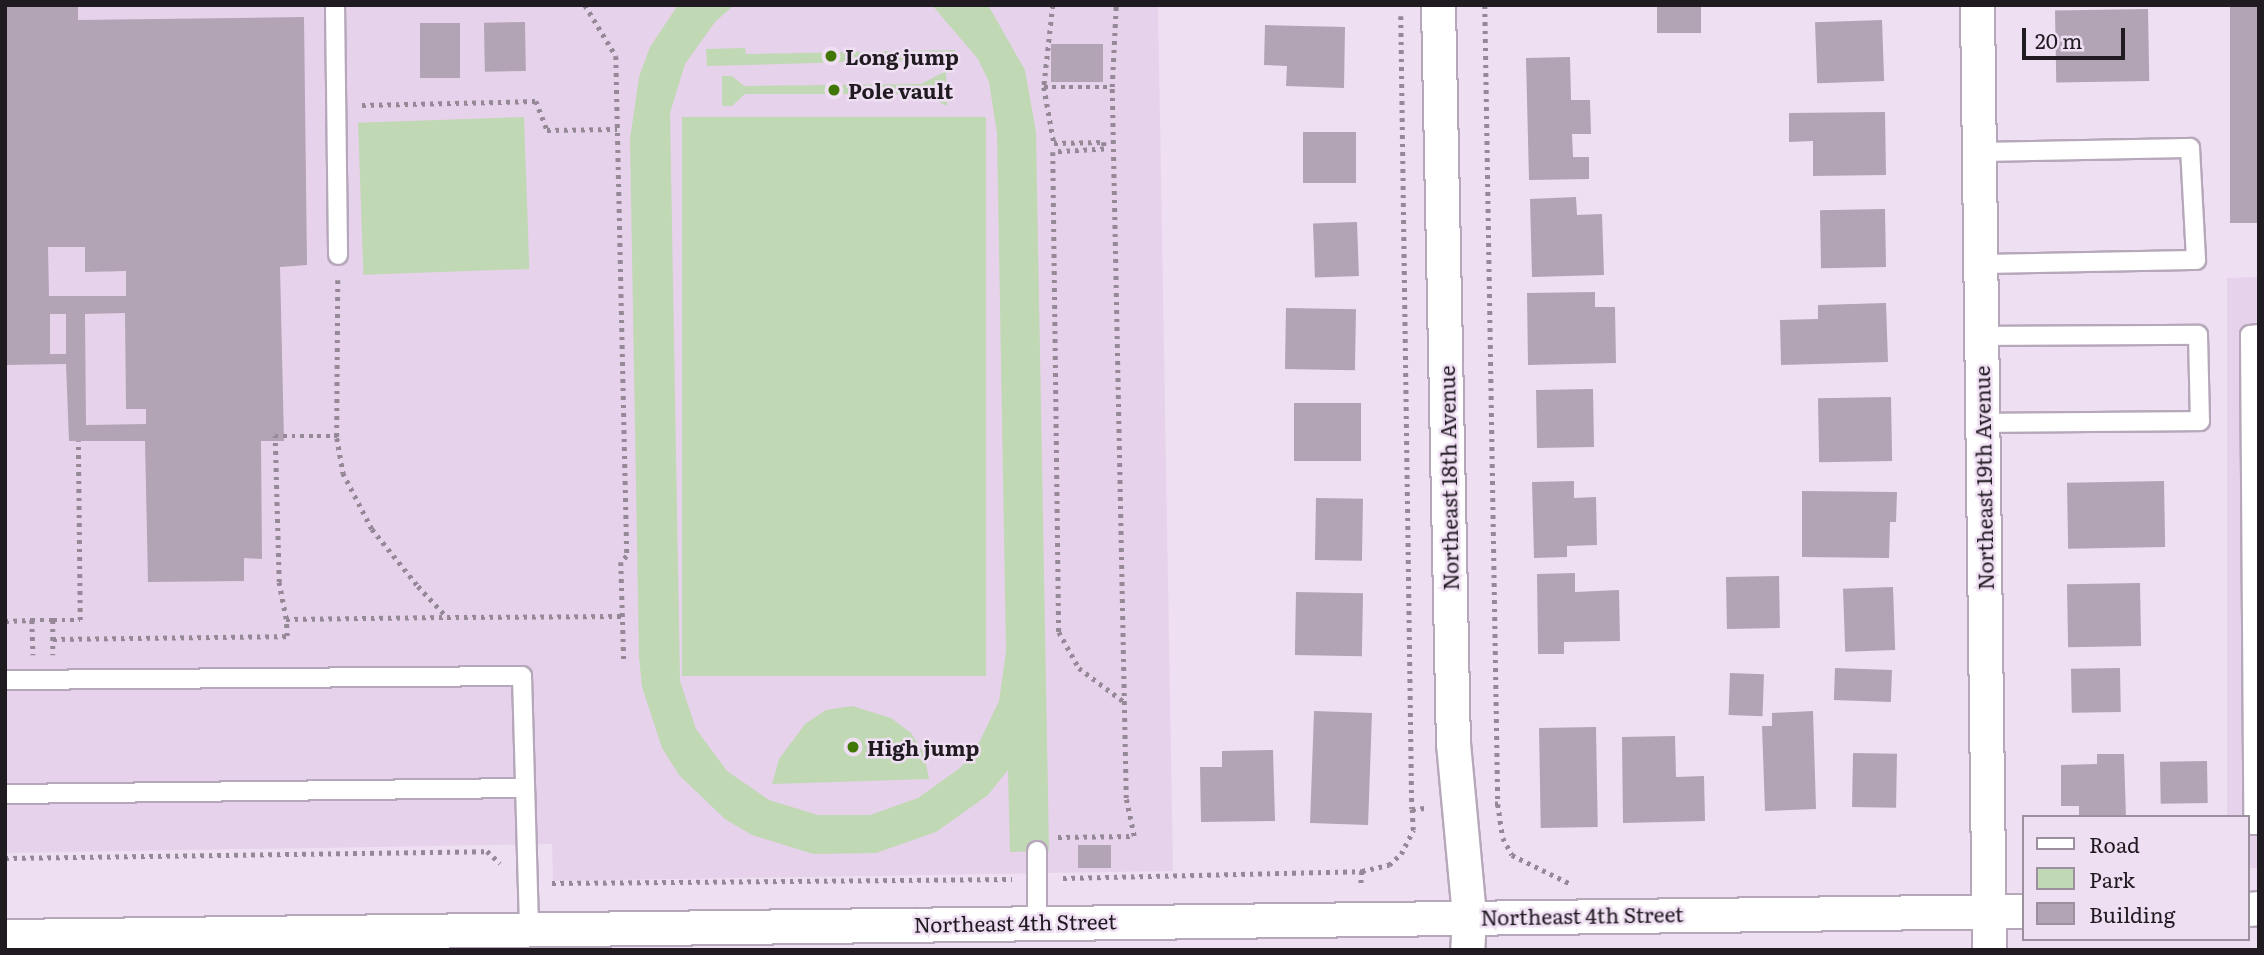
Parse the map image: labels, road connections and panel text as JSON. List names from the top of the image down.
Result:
{
  "streets": {
    "street": ["Northeast 18th Avenue", "Northeast 19th Avenue", "Northeast 4th Street"]
  },
  "crossings": [
    ["Northeast 18th Avenue", "Northeast 4th Street"],
    ["Northeast 19th Avenue", "Northeast 4th Street"]
  ],
  "places": ["Long jump", "Pole vault", "High jump"],
  "legend": ["Road", "Park", "Building"],
  "scale_bar": "20 m"
}
